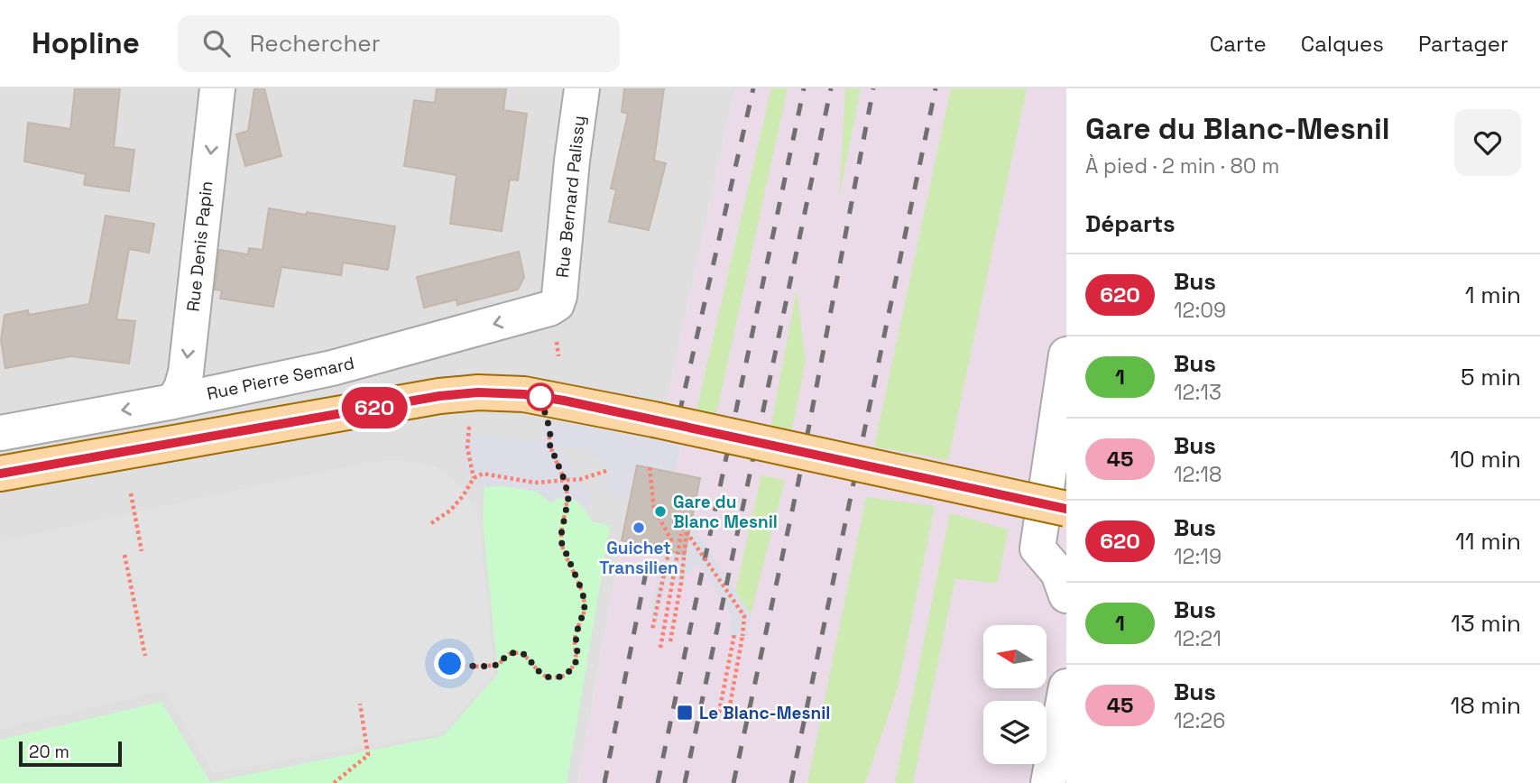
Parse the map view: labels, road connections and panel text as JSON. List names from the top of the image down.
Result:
{
  "streets": {
    "street": ["Rue Bernard Palissy", "Rue Denis Papin", "Rue Pierre Semard"]
  },
  "crossings": [
    ["Rue Bernard Palissy", "Rue Pierre Semard"],
    ["Rue Denis Papin", "Rue Pierre Semard"]
  ],
  "one_way": ["Rue Denis Papin", "Rue Pierre Semard"],
  "places": {
    "other": ["Gare du Blanc Mesnil", "Guichet Transilien"],
    "transit": ["Le Blanc-Mesnil"]
  },
  "lines": ["bus line 620"],
  "scale_bar": "20 m",
  "north": "left",
  "page": {
    "header": "Hopline",
    "search": "Rechercher",
    "nav": ["Carte", "Calques", "Partager"],
    "on_map": "620",
    "heading": [
      ["Gare du Blanc-Mesnil", "À pied · 2 min · 80 m"],
      "Départs"
    ],
    "list": [
      {
        "mark": "620",
        "name": "Bus",
        "note": "12:09",
        "value": "1 min"
      },
      {
        "mark": "1",
        "name": "Bus",
        "note": "12:13",
        "value": "5 min"
      },
      {
        "mark": "45",
        "name": "Bus",
        "note": "12:18",
        "value": "10 min"
      },
      {
        "mark": "620",
        "name": "Bus",
        "note": "12:19",
        "value": "11 min"
      },
      {
        "mark": "1",
        "name": "Bus",
        "note": "12:21",
        "value": "13 min"
      },
      {
        "mark": "45",
        "name": "Bus",
        "note": "12:26",
        "value": "18 min"
      }
    ],
    "scale": "20 m"
  }
}
